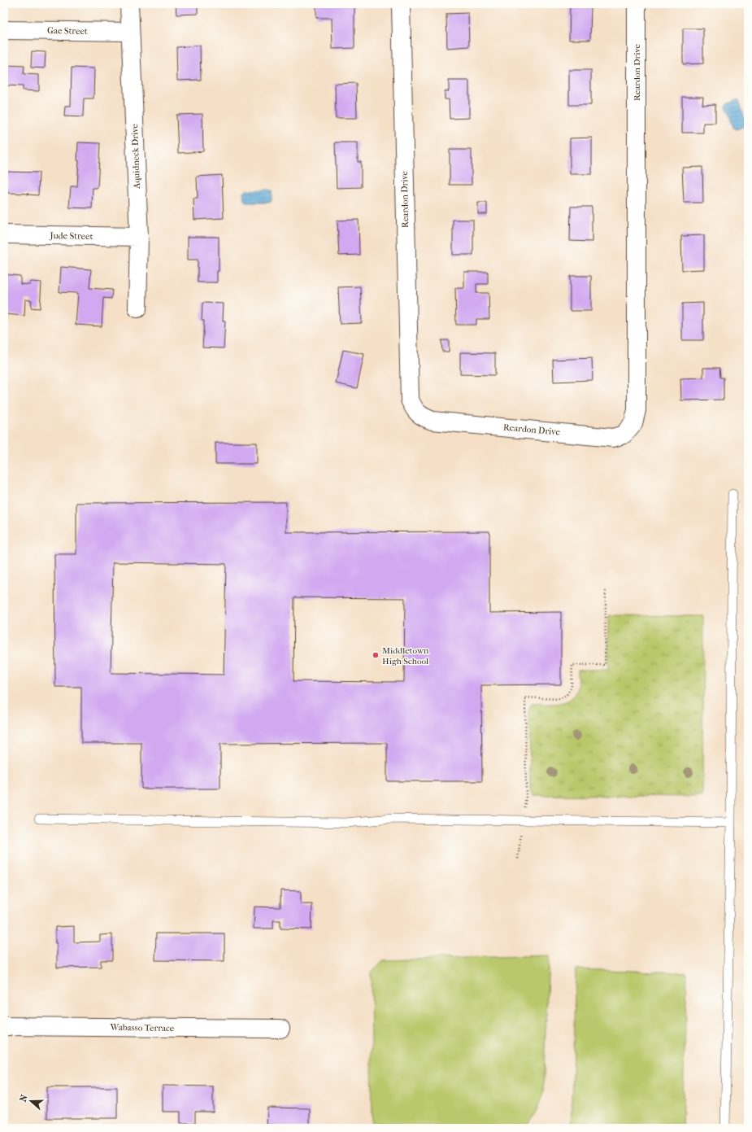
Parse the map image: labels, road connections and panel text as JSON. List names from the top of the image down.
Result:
{
  "streets": {
    "street": [
      "Gae Street",
      "Reardon Drive",
      "Aquidneck Drive",
      "Jude Street",
      "Wabasso Terrace"
    ]
  },
  "crossings": [
    ["Gae Street", "Aquidneck Drive"],
    ["Aquidneck Drive", "Jude Street"]
  ],
  "places": ["Middletown High School"],
  "north": "left"
}
